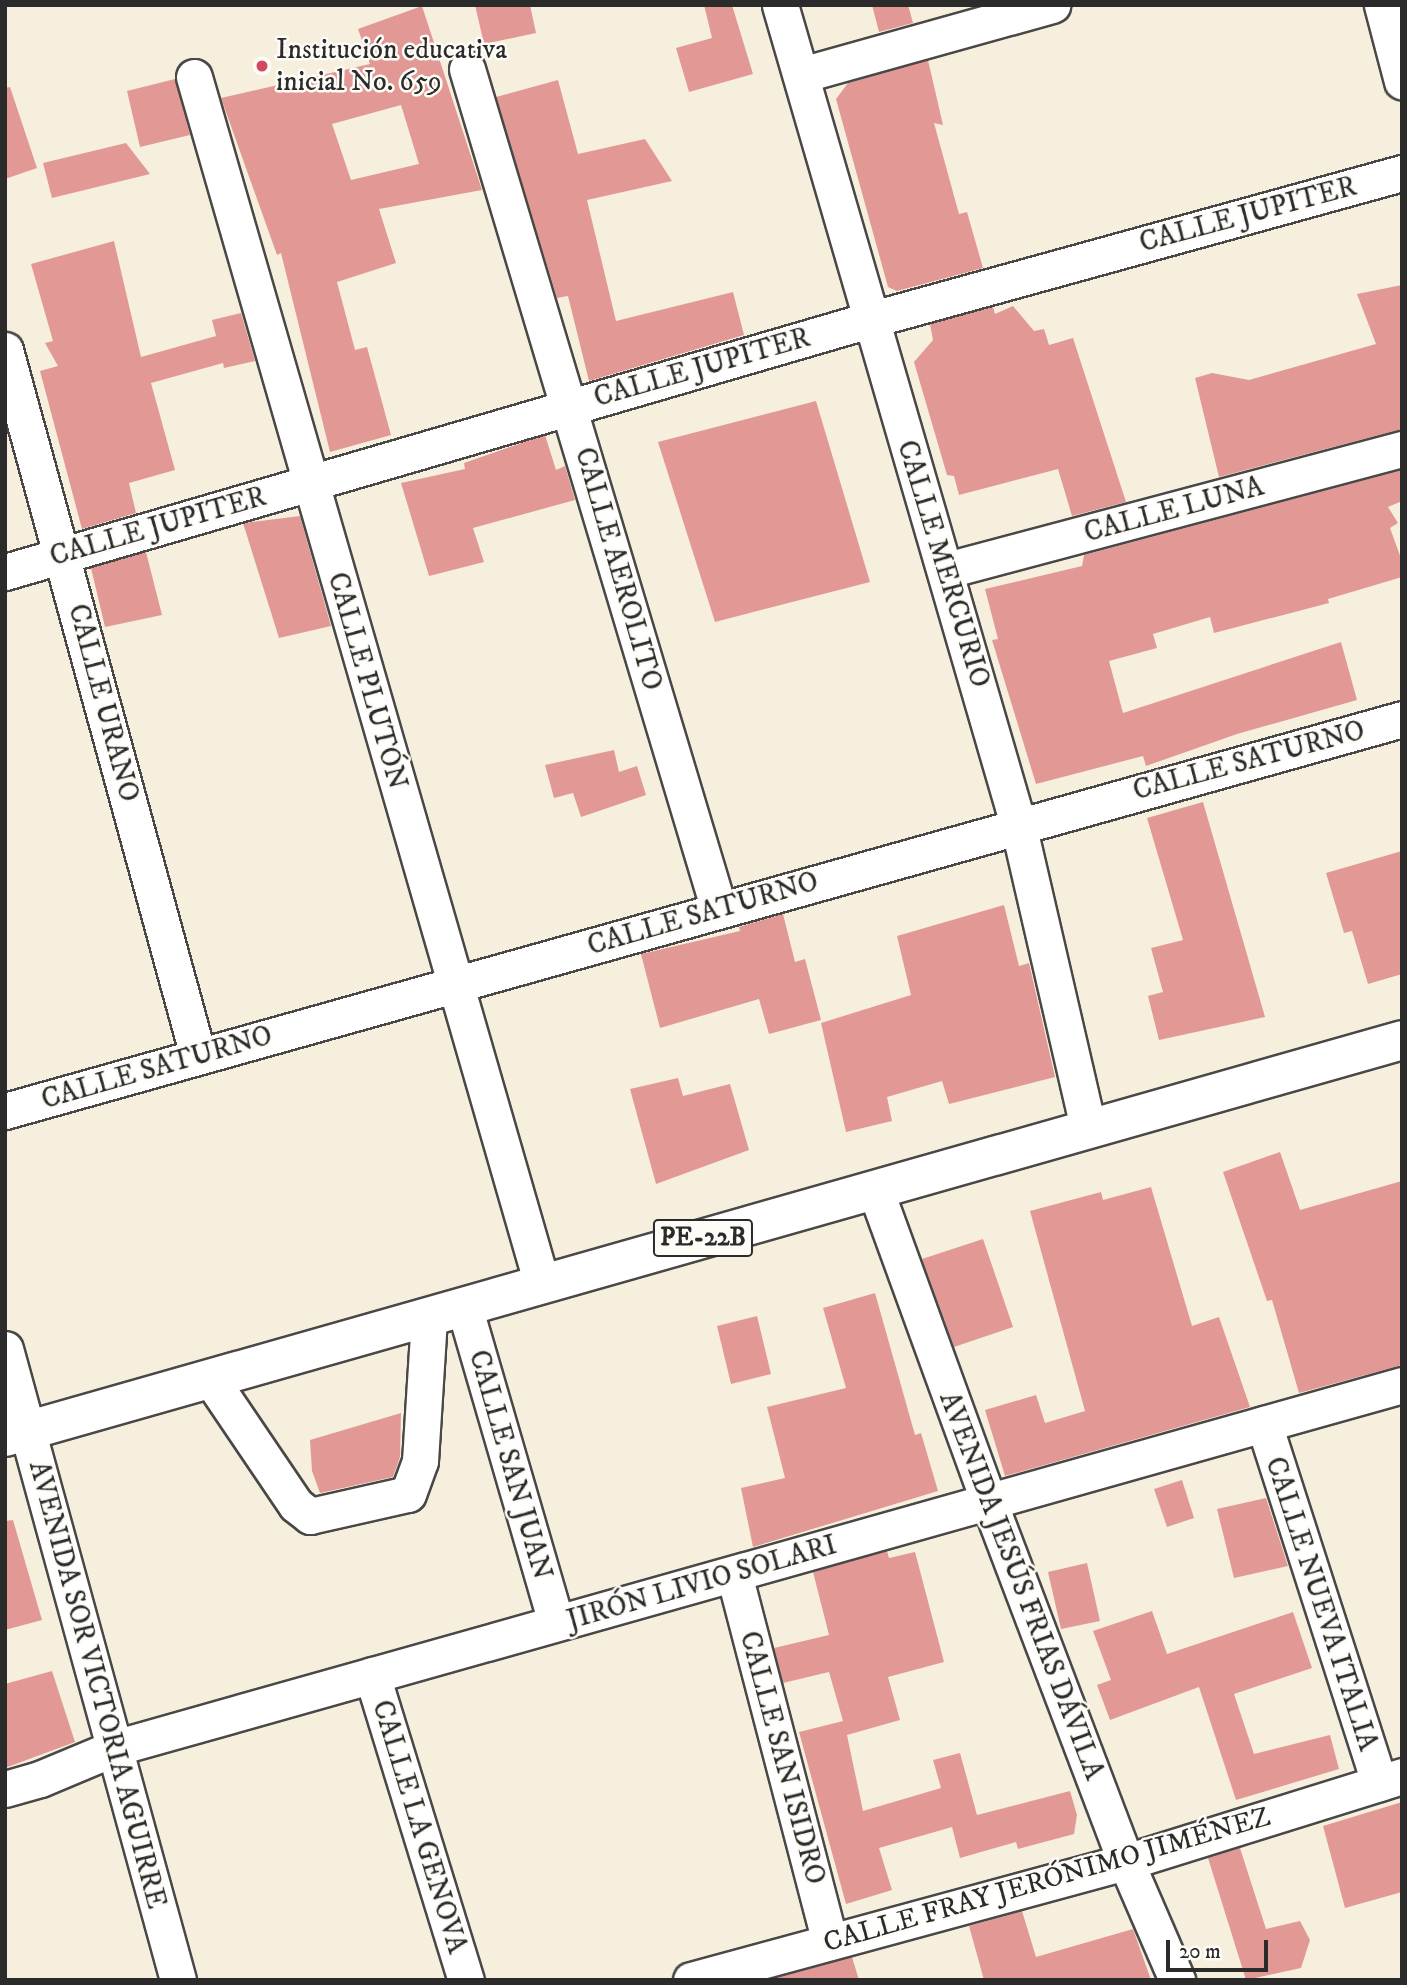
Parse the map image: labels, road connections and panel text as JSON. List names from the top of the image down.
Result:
{
  "streets": {
    "highway": ["PE-22B"],
    "street": [
      "CALLE JUPITER",
      "CALLE LUNA",
      "CALLE MERCURIO",
      "CALLE AEROLITO",
      "CALLE PLUTÓN",
      "CALLE URANO",
      "CALLE SATURNO",
      "CALLE SAN JUAN",
      "JIRÓN LIVIO SOLARI",
      "AVENIDA JESÚS FRIAS DÁVILA",
      "CALLE NUEVA ITALIA",
      "AVENIDA SOR VICTORIA AGUIRRE",
      "CALLE SAN ISIDRO",
      "CALLE LA GENOVA",
      "CALLE FRAY JERÓNIMO JIMÉNEZ"
    ]
  },
  "crossings": [
    ["CALLE JUPITER", "CALLE MERCURIO"],
    ["CALLE JUPITER", "CALLE AEROLITO"],
    ["CALLE JUPITER", "CALLE PLUTÓN"],
    ["CALLE JUPITER", "CALLE URANO"],
    ["CALLE LUNA", "CALLE MERCURIO"],
    ["CALLE MERCURIO", "CALLE SATURNO"],
    ["CALLE MERCURIO", "PE-22B"],
    ["CALLE AEROLITO", "CALLE SATURNO"],
    ["CALLE PLUTÓN", "CALLE SATURNO"],
    ["CALLE PLUTÓN", "PE-22B"],
    ["CALLE URANO", "CALLE SATURNO"],
    ["PE-22B", "CALLE SAN JUAN"],
    ["PE-22B", "AVENIDA JESÚS FRIAS DÁVILA"],
    ["PE-22B", "AVENIDA SOR VICTORIA AGUIRRE"],
    ["CALLE SAN JUAN", "JIRÓN LIVIO SOLARI"],
    ["JIRÓN LIVIO SOLARI", "AVENIDA JESÚS FRIAS DÁVILA"],
    ["JIRÓN LIVIO SOLARI", "CALLE NUEVA ITALIA"],
    ["JIRÓN LIVIO SOLARI", "AVENIDA SOR VICTORIA AGUIRRE"],
    ["JIRÓN LIVIO SOLARI", "CALLE SAN ISIDRO"],
    ["JIRÓN LIVIO SOLARI", "CALLE LA GENOVA"],
    ["AVENIDA JESÚS FRIAS DÁVILA", "CALLE FRAY JERÓNIMO JIMÉNEZ"],
    ["CALLE NUEVA ITALIA", "CALLE FRAY JERÓNIMO JIMÉNEZ"],
    ["CALLE SAN ISIDRO", "CALLE FRAY JERÓNIMO JIMÉNEZ"]
  ],
  "places": ["Institución educativa inicial No. 659"],
  "scale_bar": "20 m"
}
